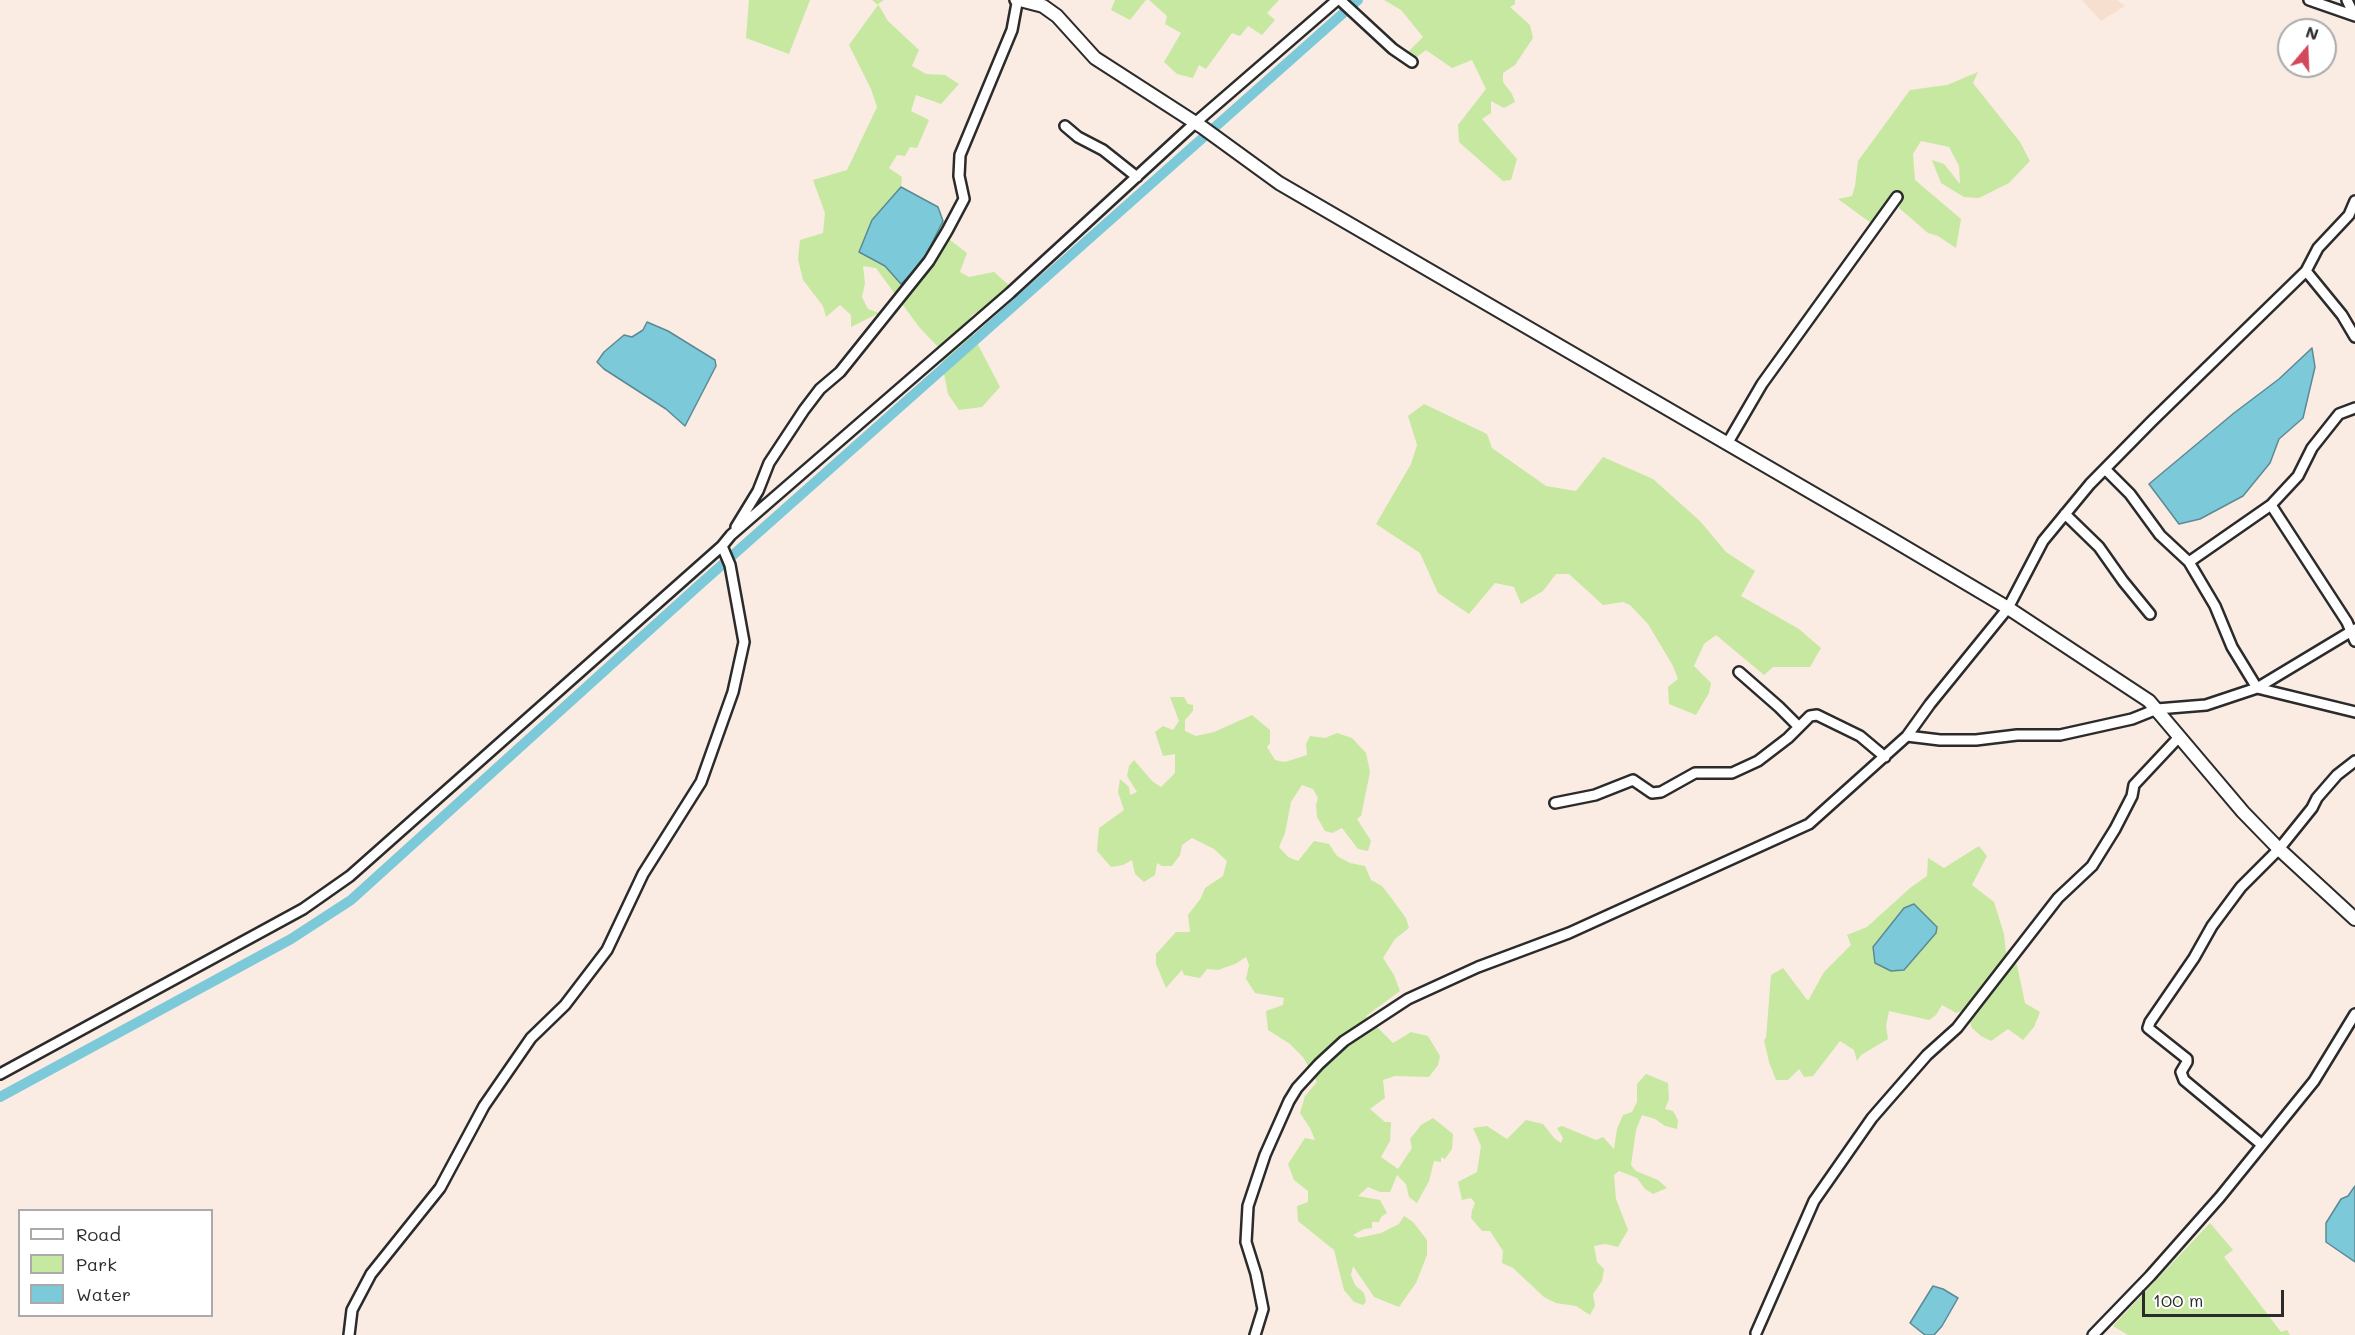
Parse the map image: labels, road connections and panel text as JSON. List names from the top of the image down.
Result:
{
  "legend": ["Road", "Park", "Water"],
  "scale_bar": "100 m",
  "north": "top"
}
